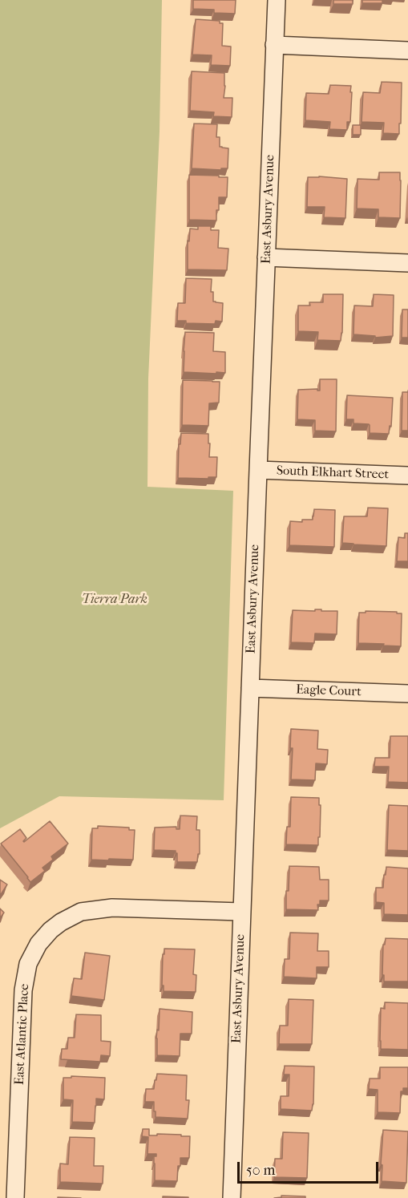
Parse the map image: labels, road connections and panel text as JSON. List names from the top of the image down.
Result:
{
  "streets": {
    "street": [
      "East Asbury Avenue",
      "South Elkhart Street",
      "Eagle Court",
      "East Atlantic Place"
    ]
  },
  "crossings": [
    ["East Asbury Avenue", "South Elkhart Street"],
    ["East Asbury Avenue", "Eagle Court"],
    ["East Asbury Avenue", "East Atlantic Place"]
  ],
  "parks": ["Tierra Park"],
  "scale_bar": "50 m"
}
